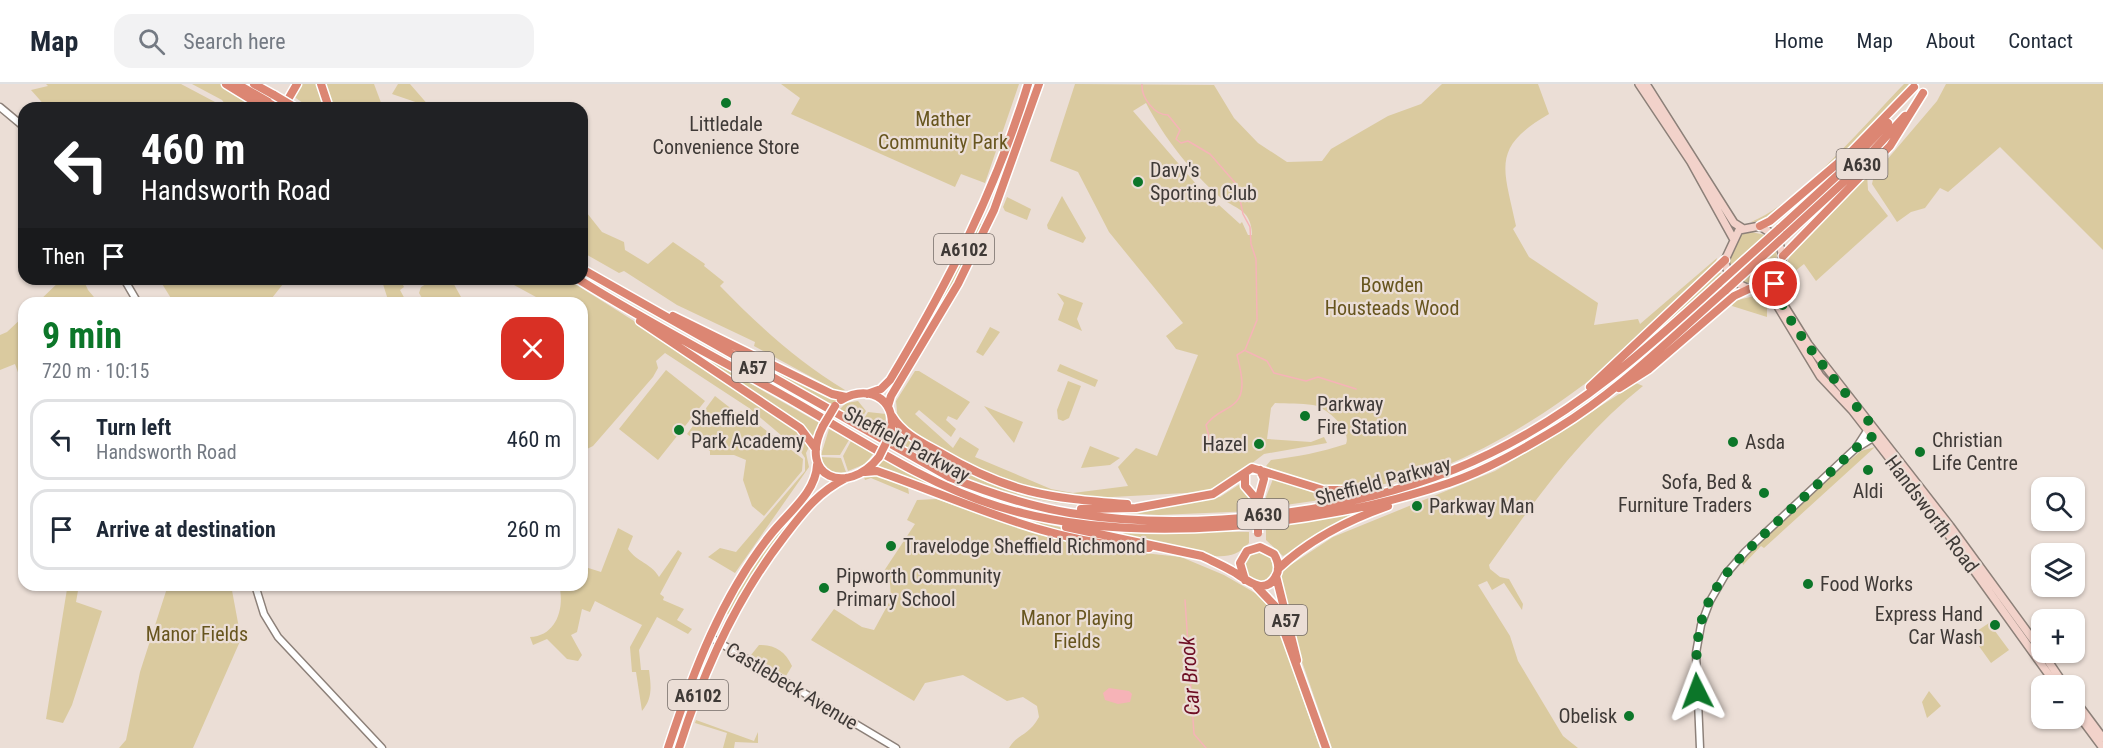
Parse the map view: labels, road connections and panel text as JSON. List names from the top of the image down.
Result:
{
  "streets": {
    "highway": [
      "A630",
      "A6102",
      "A57",
      "Sheffield Parkway"
    ],
    "main road": ["Handsworth Road"],
    "street": ["Castlebeck Avenue"]
  },
  "crossings": [
    ["A630", "Sheffield Parkway"],
    ["A630", "Handsworth Road"],
    ["A6102", "Castlebeck Avenue"],
    ["A57", "Sheffield Parkway"]
  ],
  "water": ["Car Brook"],
  "parks": [
    "Mather Community Park",
    "Bowden Housteads Wood",
    "Manor Playing Fields",
    "Manor Fields"
  ],
  "places": [
    "Littledale Convenience Store",
    "Davy's Sporting Club",
    "Parkway Fire Station",
    "Sheffield Park Academy",
    "Asda",
    "Hazel",
    "Christian Life Centre",
    "Aldi",
    "Sofa, Bed & Furniture Traders",
    "Parkway Man",
    "Travelodge Sheffield Richmond",
    "Food Works",
    "Pipworth Community Primary School",
    "Express Hand Car Wash",
    "Obelisk"
  ],
  "page": {
    "header": "Map",
    "search": "Search here",
    "nav": [
      "Home",
      "Map",
      "About",
      "Contact"
    ],
    "turn": ["460 m", "Handsworth Road"],
    "then": "Then",
    "heading": ["9 min", "720 m · 10:15"],
    "list": [
      {
        "name": "Turn left",
        "note": "Handsworth Road",
        "value": "460 m"
      },
      {
        "name": "Arrive at destination",
        "value": "260 m"
      }
    ],
    "map_buttons": ["+", "−"]
  }
}
